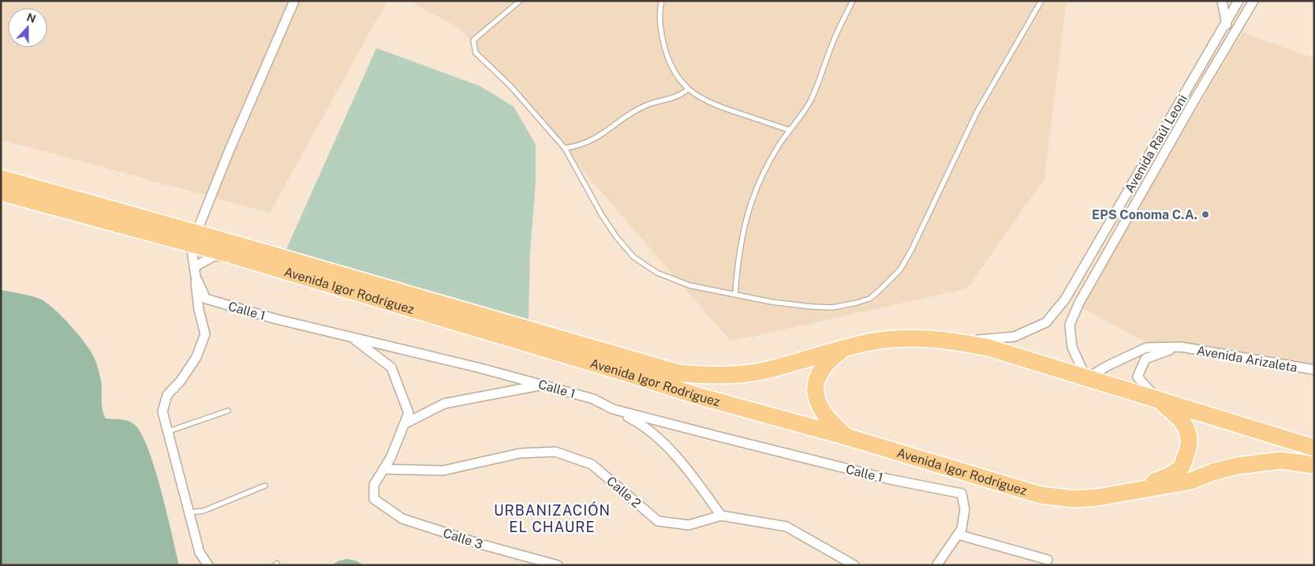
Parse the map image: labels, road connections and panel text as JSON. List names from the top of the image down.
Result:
{
  "streets": {
    "highway": ["Avenida Igor Rodríguez"],
    "street": [
      "Avenida Raúl Leoni",
      "Calle 1",
      "Avenida Arizaleta",
      "Calle 2",
      "Calle 3"
    ]
  },
  "crossings": [
    ["Avenida Raúl Leoni", "Avenida Igor Rodríguez"],
    ["Avenida Raúl Leoni", "Avenida Arizaleta"],
    ["Avenida Igor Rodríguez", "Calle 1"],
    ["Avenida Igor Rodríguez", "Avenida Arizaleta"],
    ["Calle 2", "Calle 3"]
  ],
  "districts": ["URBANIZACIÓN EL CHAURE"],
  "places": ["EPS Conoma C.A."],
  "north": "top"
}
